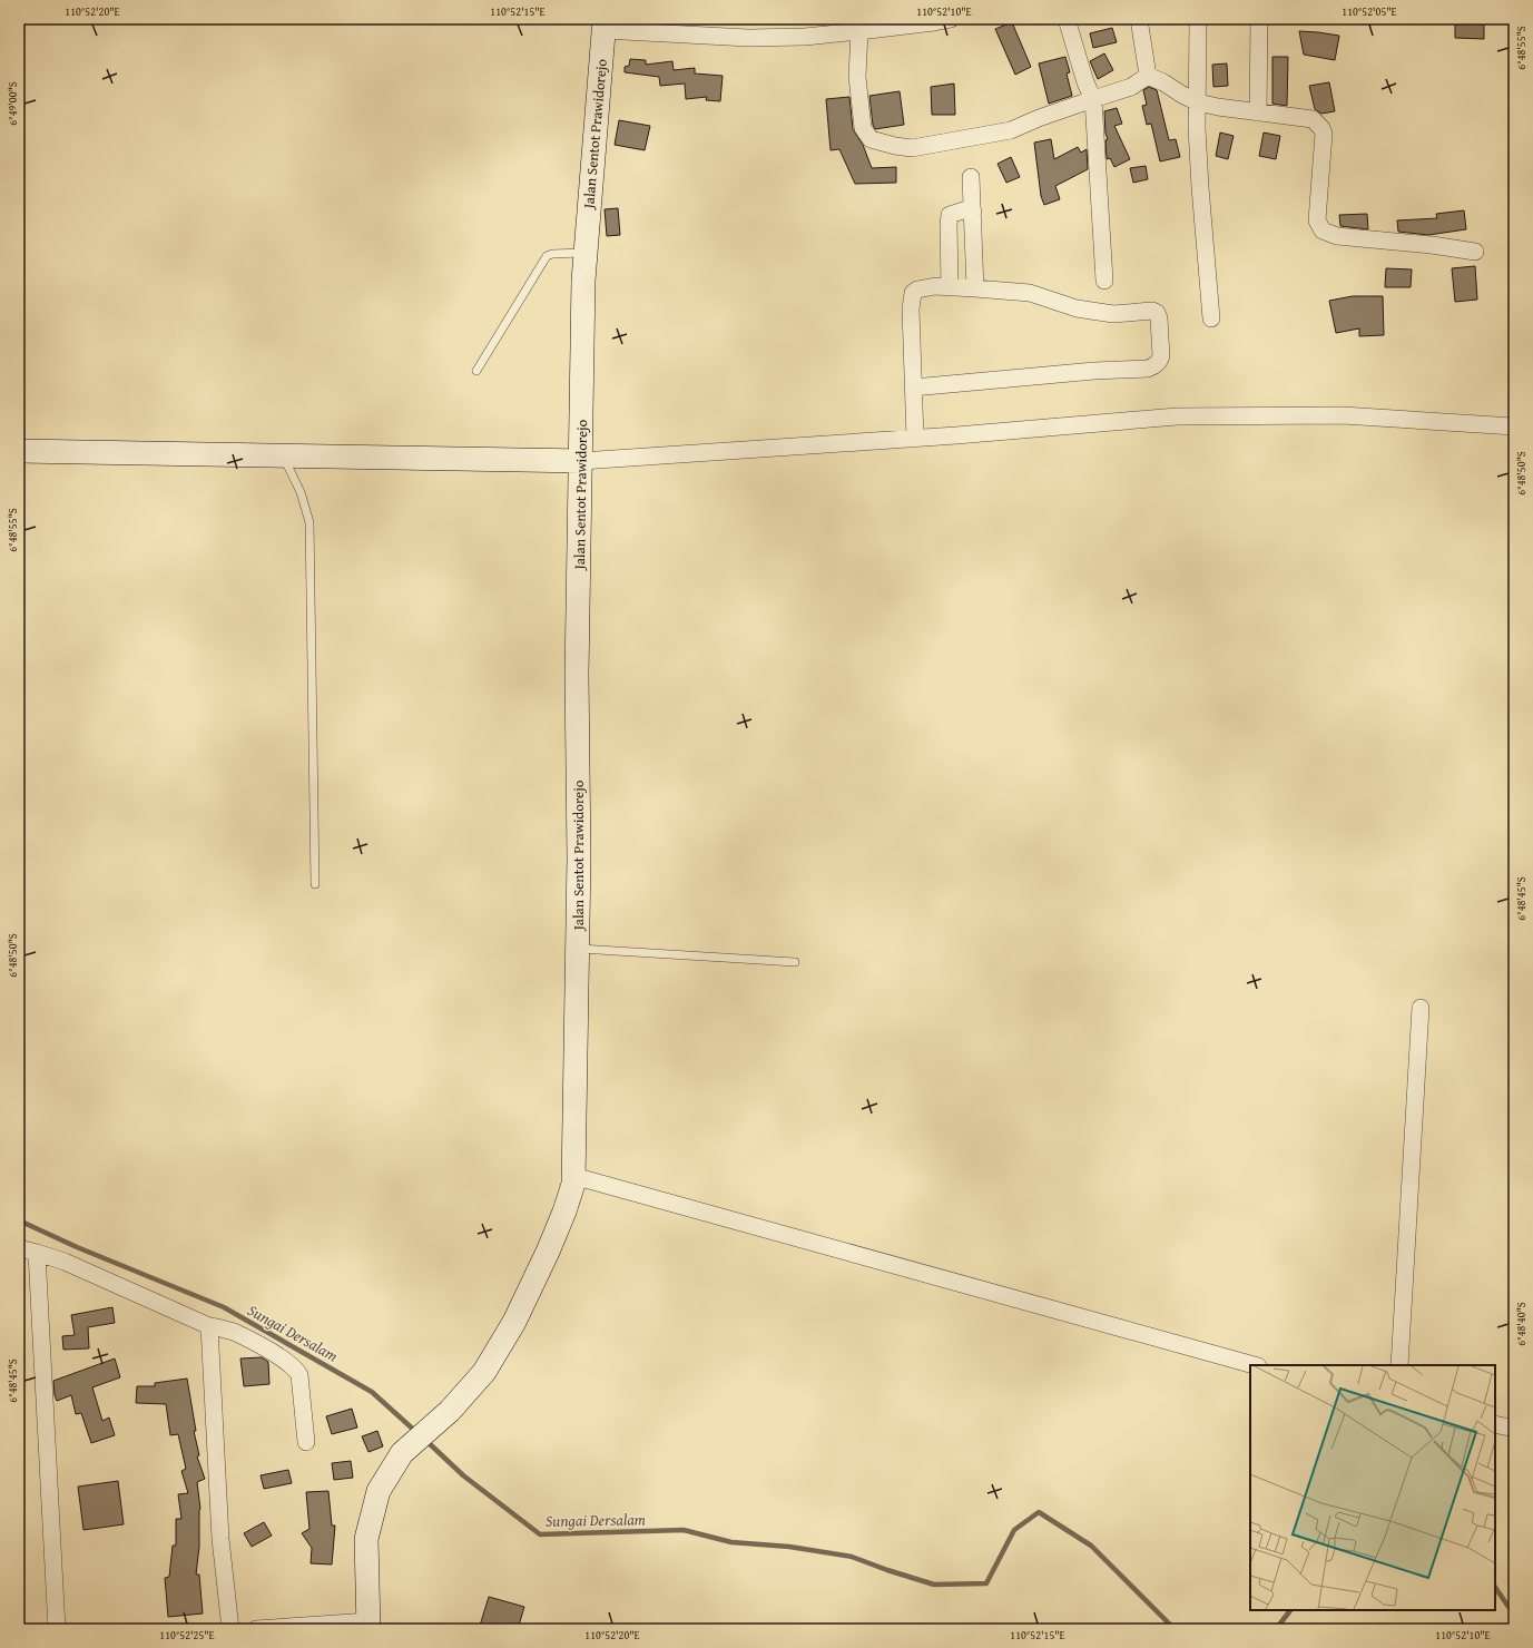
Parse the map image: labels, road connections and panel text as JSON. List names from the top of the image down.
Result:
{
  "streets": {
    "main road": ["Jalan Sentot Prawidorejo"]
  },
  "water": ["Sungai Dersalam"],
  "coordinates": [
    "110°52'20\"E",
    "110°52'15\"E",
    "110°52'10\"E",
    "110°52'05\"E",
    "6°48'55\"S",
    "6°49'00\"S",
    "6°48'50\"S",
    "6°48'45\"S",
    "6°48'40\"S",
    "110°52'25\"E"
  ]
}
